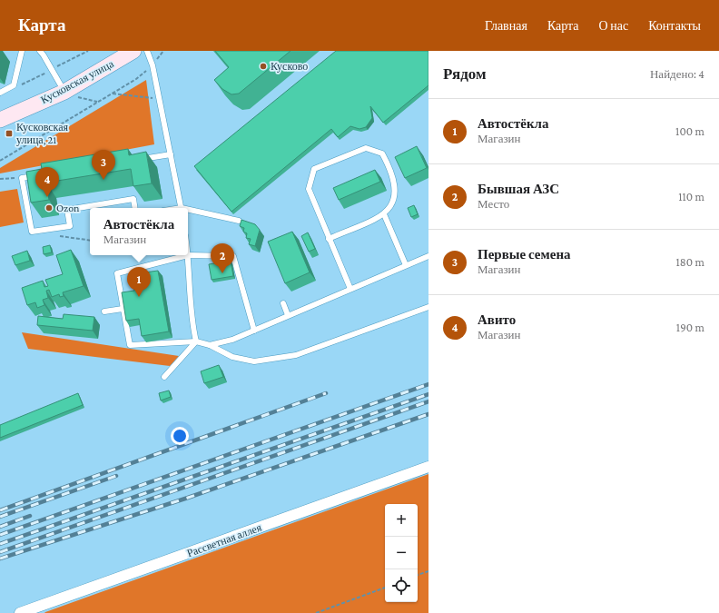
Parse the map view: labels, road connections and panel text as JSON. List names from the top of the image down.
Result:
{
  "streets": {
    "street": ["Кусковская улица", "Рассветная аллея"]
  },
  "places": {
    "other": ["Кусково", "Ozon"],
    "transit": ["Кусковская улица, 21"]
  },
  "page": {
    "header": "Карта",
    "nav": [
      "Главная",
      "Карта",
      "О нас",
      "Контакты"
    ],
    "heading": ["Рядом", "Найдено: 4"],
    "list": [
      {
        "mark": "1",
        "name": "Автостёкла",
        "note": "Магазин",
        "value": "100 m"
      },
      {
        "mark": "2",
        "name": "Бывшая АЗС",
        "note": "Место",
        "value": "110 m"
      },
      {
        "mark": "3",
        "name": "Первые семена",
        "note": "Магазин",
        "value": "180 m"
      },
      {
        "mark": "4",
        "name": "Авито",
        "note": "Магазин",
        "value": "190 m"
      }
    ],
    "pins": [
      "3",
      "4",
      "2",
      "1"
    ],
    "popup": ["Автостёкла", "Магазин"],
    "map_buttons": ["+", "−"]
  }
}
